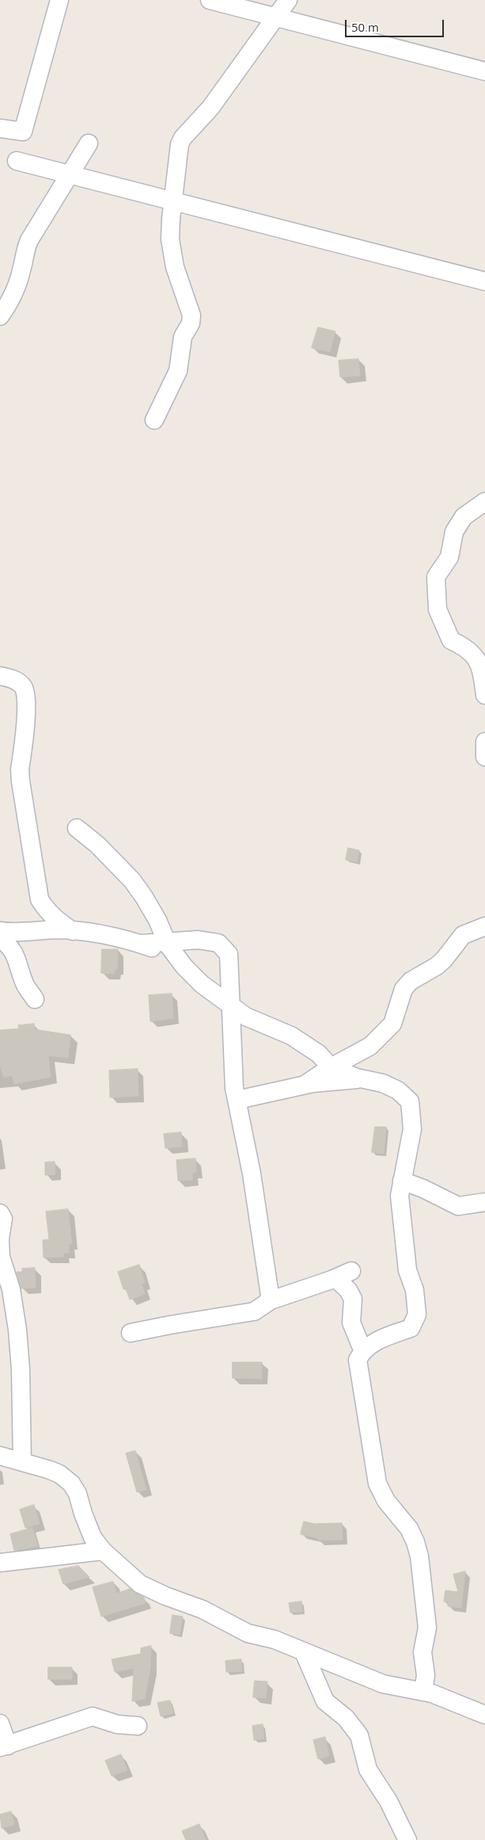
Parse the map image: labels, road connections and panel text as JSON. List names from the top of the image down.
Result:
{
  "scale_bar": "50 m"
}
